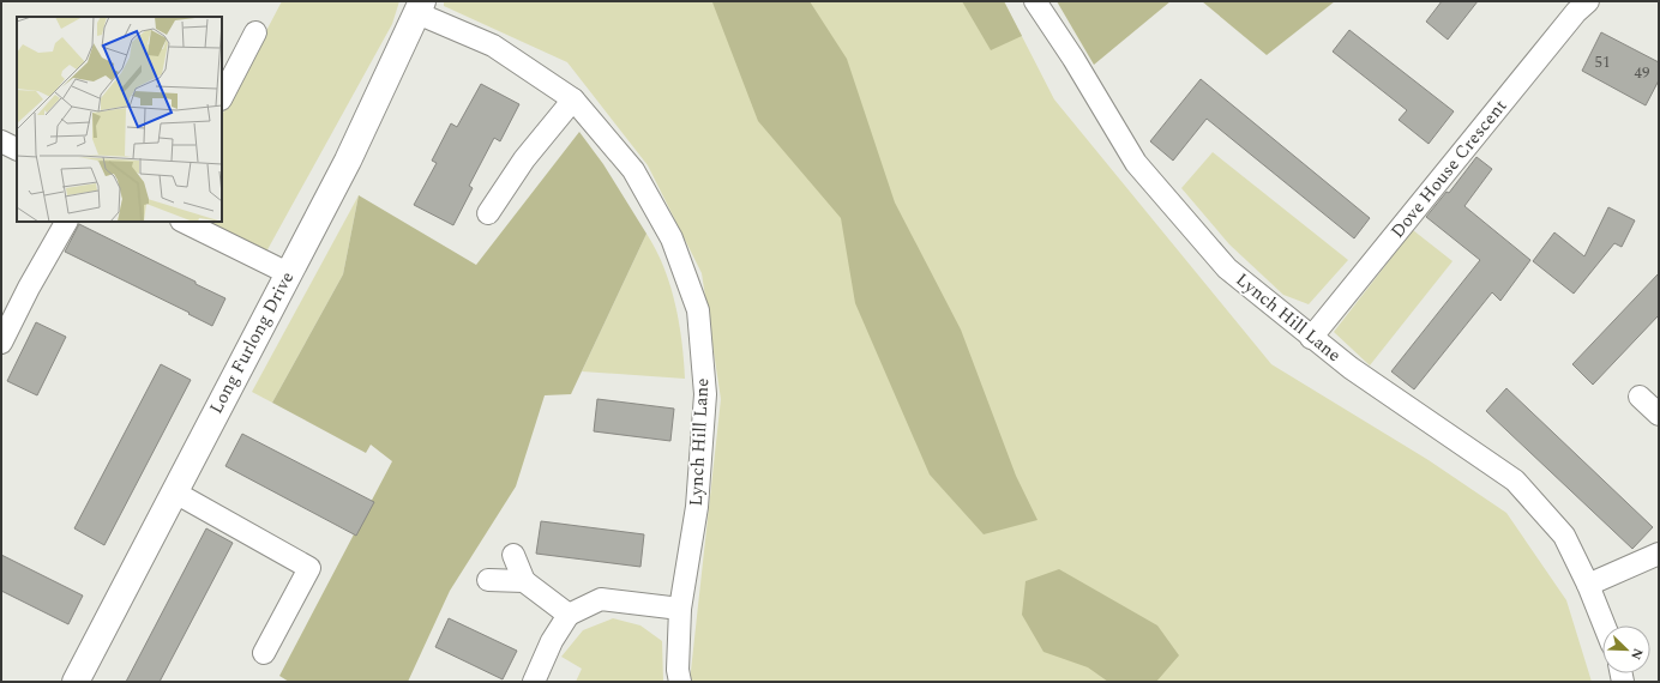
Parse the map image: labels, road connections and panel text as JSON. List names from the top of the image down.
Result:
{
  "streets": {
    "street": ["Dove House Crescent", "Lynch Hill Lane", "Long Furlong Drive"]
  },
  "crossings": [
    ["Dove House Crescent", "Lynch Hill Lane"],
    ["Lynch Hill Lane", "Long Furlong Drive"]
  ],
  "house_numbers": ["51", "49"],
  "north": "bottom right"
}
